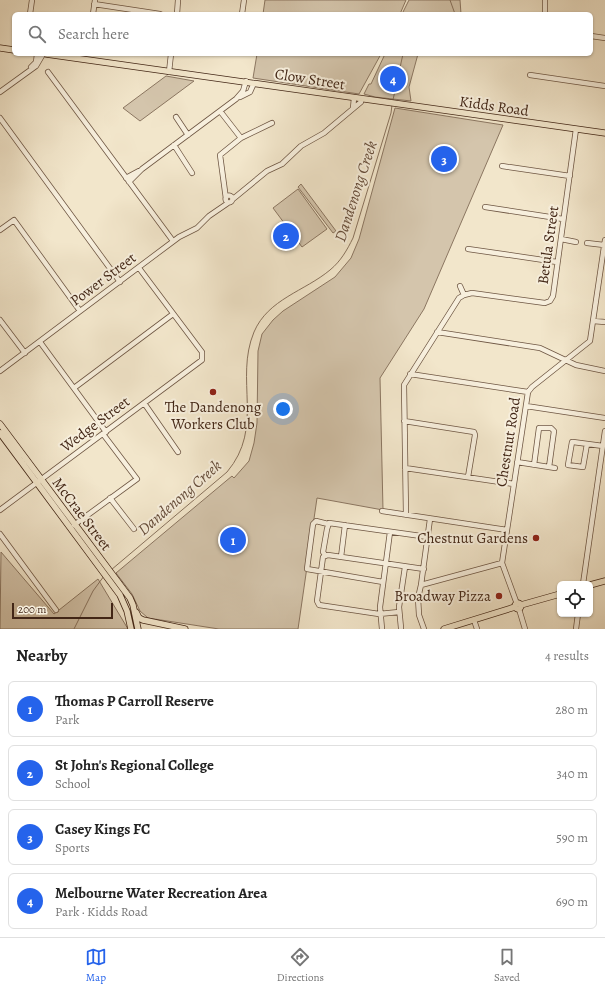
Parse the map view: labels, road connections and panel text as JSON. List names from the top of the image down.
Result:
{
  "streets": {
    "main road": ["Clow Street", "Kidds Road", "McCrae Street"],
    "street": [
      "Betula Street",
      "Power Street",
      "Wedge Street",
      "Chestnut Road"
    ]
  },
  "crossings": [
    ["Clow Street", "Kidds Road"],
    ["Clow Street", "Power Street"],
    ["Kidds Road", "Betula Street"],
    ["Wedge Street", "McCrae Street"]
  ],
  "water": ["Dandenong Creek"],
  "places": ["The Dandenong Workers Club", "Chestnut Gardens", "Broadway Pizza"],
  "scale_bar": "200 m",
  "page": {
    "search": "Search here",
    "pins": [
      "4",
      "3",
      "2",
      "1"
    ],
    "scale": "200 m",
    "heading": ["Nearby", "4 results"],
    "list": [
      {
        "mark": "1",
        "name": "Thomas P Carroll Reserve",
        "note": "Park",
        "value": "280 m"
      },
      {
        "mark": "2",
        "name": "St John's Regional College",
        "note": "School",
        "value": "340 m"
      },
      {
        "mark": "3",
        "name": "Casey Kings FC",
        "note": "Sports",
        "value": "590 m"
      },
      {
        "mark": "4",
        "name": "Melbourne Water Recreation Area",
        "note": "Park · Kidds Road",
        "value": "690 m"
      }
    ],
    "nav": ["Map", "Directions", "Saved"]
  }
}
